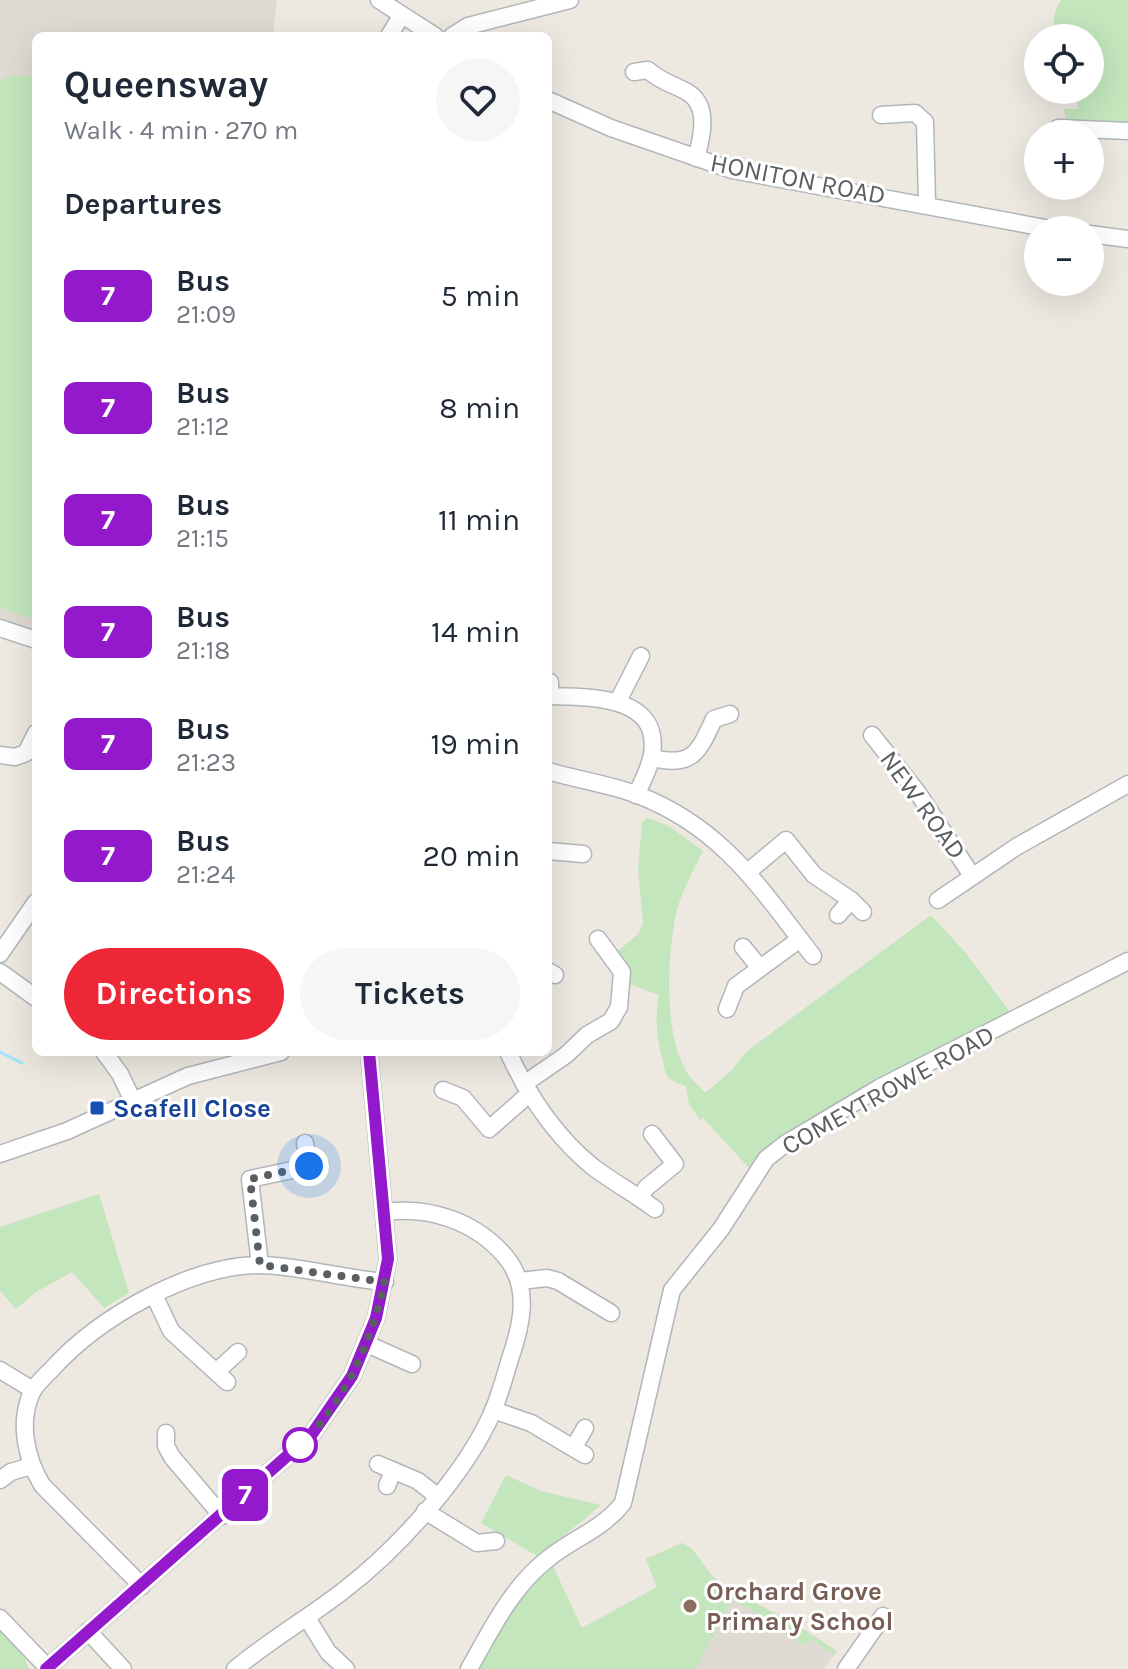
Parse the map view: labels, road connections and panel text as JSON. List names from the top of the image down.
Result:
{
  "streets": {
    "street": ["HONITON ROAD", "NEW ROAD", "COMEYTROWE ROAD"]
  },
  "places": {
    "transit": ["Scafell Close"],
    "other": ["Orchard Grove Primary School"]
  },
  "lines": ["bus line 7"],
  "page": {
    "on_map": "7",
    "map_buttons": ["+", "−"],
    "heading": [
      ["Queensway", "Walk · 4 min · 270 m"],
      "Departures"
    ],
    "list": [
      {
        "mark": "7",
        "name": "Bus",
        "note": "21:09",
        "value": "5 min"
      },
      {
        "mark": "7",
        "name": "Bus",
        "note": "21:12",
        "value": "8 min"
      },
      {
        "mark": "7",
        "name": "Bus",
        "note": "21:15",
        "value": "11 min"
      },
      {
        "mark": "7",
        "name": "Bus",
        "note": "21:18",
        "value": "14 min"
      },
      {
        "mark": "7",
        "name": "Bus",
        "note": "21:23",
        "value": "19 min"
      },
      {
        "mark": "7",
        "name": "Bus",
        "note": "21:24",
        "value": "20 min"
      }
    ],
    "buttons": ["Directions", "Tickets"]
  }
}
